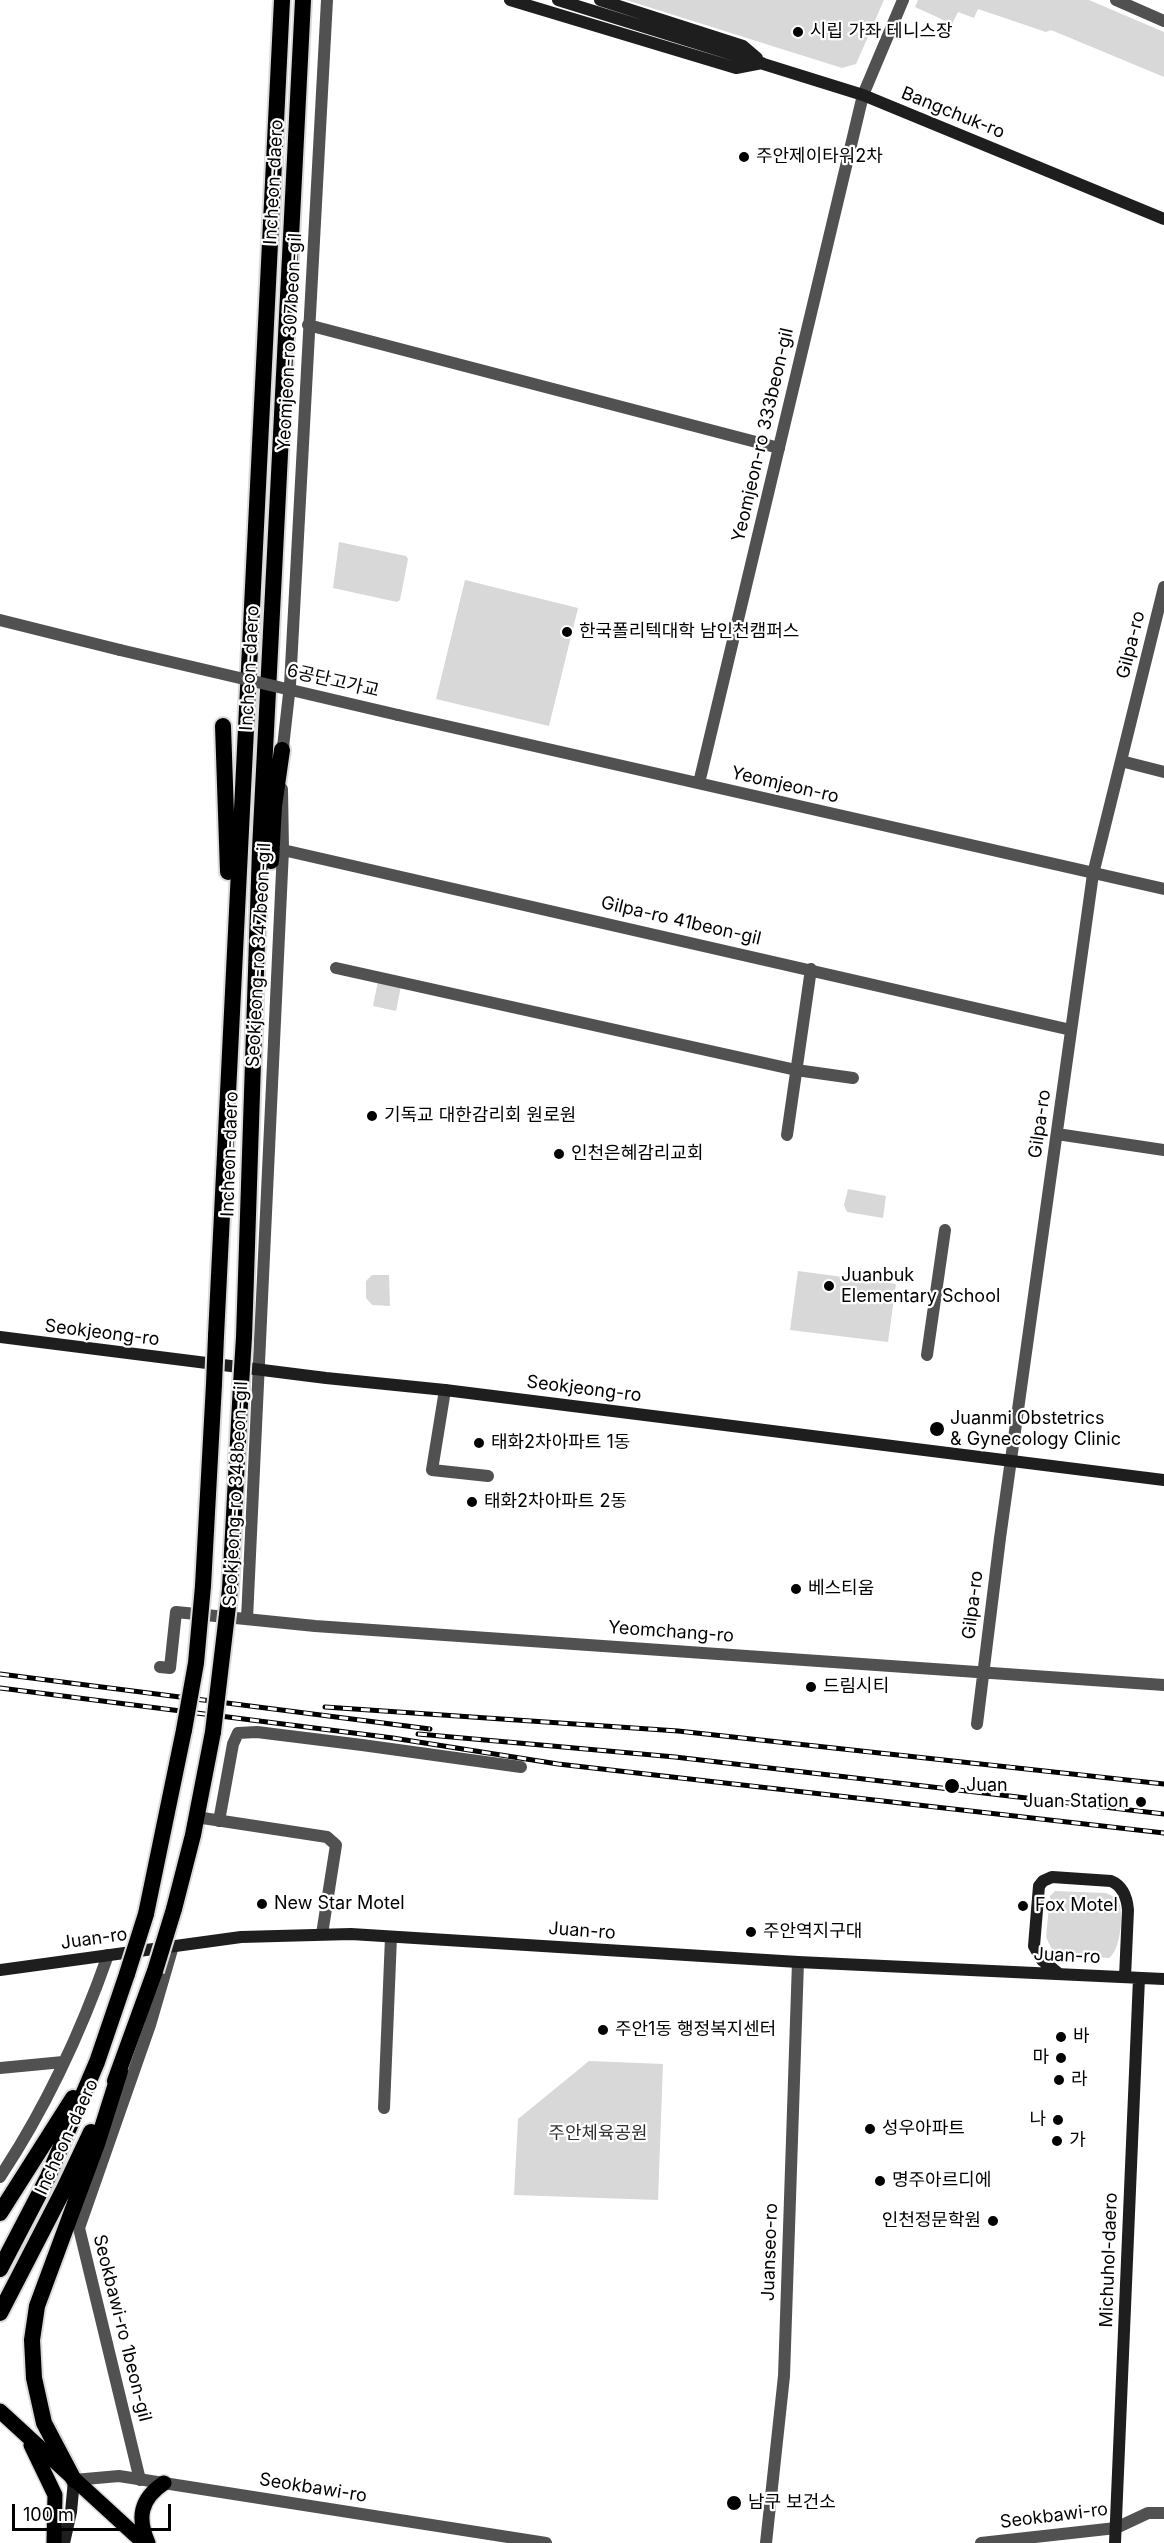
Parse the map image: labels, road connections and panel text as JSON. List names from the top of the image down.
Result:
{
  "streets": {
    "highway": ["Incheon-daero"],
    "main road": [
      "Bangchuk-ro",
      "Seokjeong-ro",
      "Juan-ro",
      "Michuhol-daero"
    ],
    "street": [
      "Yeomjeon-ro 307beon-gil",
      "Yeomjeon-ro 333beon-gil",
      "Gilpa-ro",
      "6공단고가교",
      "Yeomjeon-ro",
      "Gilpa-ro 41beon-gil",
      "Seokjeong-ro 347beon-gil",
      "Seokjeong-ro 348beon-gil",
      "Yeomchang-ro",
      "Juanseo-ro",
      "Seokbawi-ro 1beon-gil",
      "Seokbawi-ro"
    ]
  },
  "crossings": [
    ["Bangchuk-ro", "Yeomjeon-ro 333beon-gil"],
    ["Yeomjeon-ro 307beon-gil", "Seokjeong-ro 347beon-gil"],
    ["Yeomjeon-ro 333beon-gil", "Yeomjeon-ro"],
    ["Gilpa-ro", "Yeomjeon-ro"],
    ["Gilpa-ro", "Gilpa-ro 41beon-gil"],
    ["Gilpa-ro", "Seokjeong-ro"],
    ["Gilpa-ro", "Yeomchang-ro"],
    ["6공단고가교", "Yeomjeon-ro"],
    ["Gilpa-ro 41beon-gil", "Seokjeong-ro 347beon-gil"],
    ["Seokjeong-ro 347beon-gil", "Seokjeong-ro"],
    ["Seokjeong-ro 347beon-gil", "Seokjeong-ro 348beon-gil"],
    ["Seokjeong-ro", "Seokjeong-ro 348beon-gil"],
    ["Seokjeong-ro 348beon-gil", "Yeomchang-ro"],
    ["Juan-ro", "Juanseo-ro"],
    ["Juan-ro", "Michuhol-daero"],
    ["Juan-ro", "Seokbawi-ro 1beon-gil"],
    ["Michuhol-daero", "Seokbawi-ro"],
    ["Seokbawi-ro 1beon-gil", "Seokbawi-ro"]
  ],
  "parks": ["주안체육공원"],
  "places": [
    "시립 가좌 테니스장",
    "주안제이타워2차",
    "한국폴리텍대학 남인천캠퍼스",
    "기독교 대한감리회 원로원",
    "인천은혜감리교회",
    "Juanbuk Elementary School",
    "Juanmi Obstetrics & Gynecology Clinic",
    "태화2차아파트 1동",
    "태화2차아파트 2동",
    "베스티움",
    "드림시티",
    "Juan",
    "Juan Station",
    "New Star Motel",
    "Fox Motel",
    "주안역지구대",
    "주안1동 행정복지센터",
    "바",
    "마",
    "라",
    "나",
    "성우아파트",
    "가",
    "명주아르디에",
    "인천정문학원",
    "남구 보건소"
  ],
  "scale_bar": "100 m"
}
